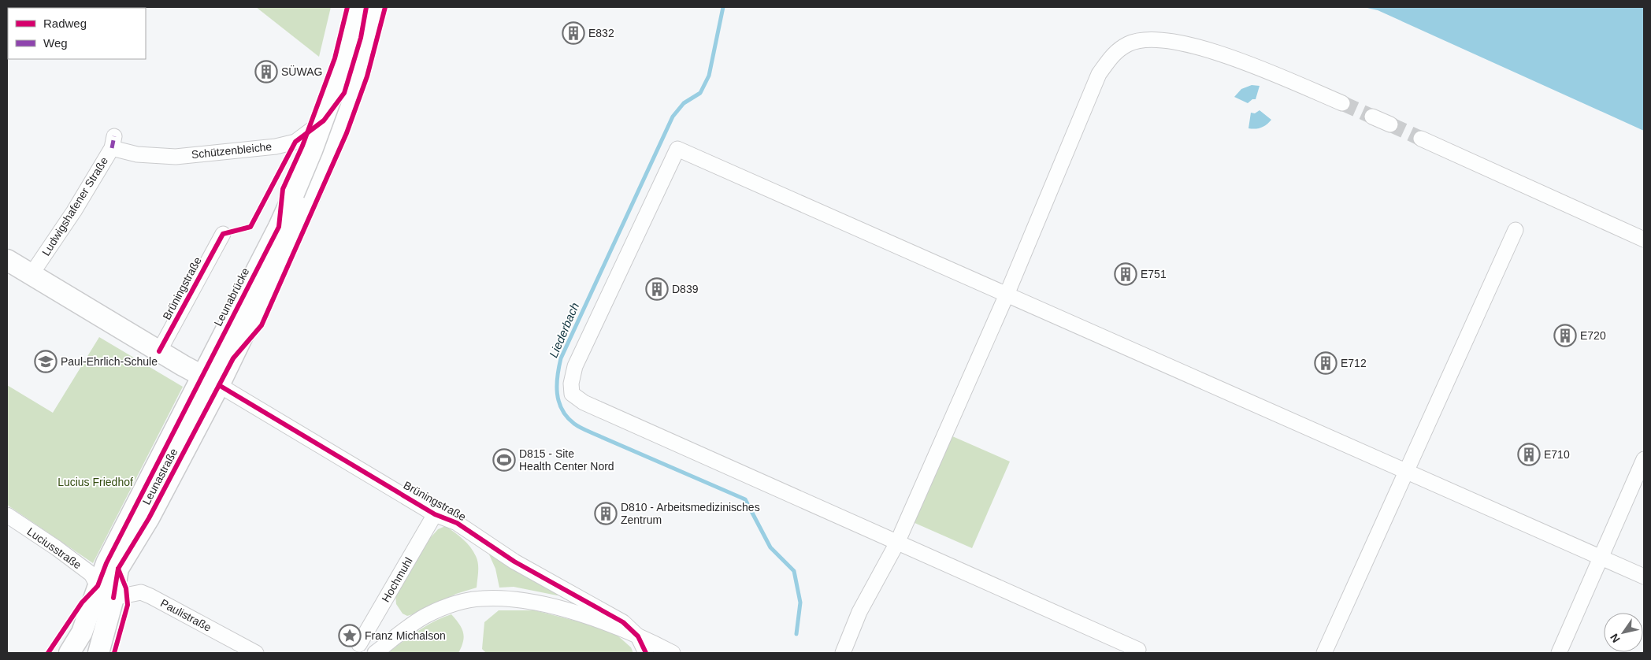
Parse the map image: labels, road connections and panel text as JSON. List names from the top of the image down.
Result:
{
  "streets": {
    "main road": ["Brüningstraße", "Leunabrücke", "Leunastraße"],
    "street": [
      "Schützenbleiche",
      "Ludwigshafener Straße",
      "Luciusstraße",
      "Hochmuhl",
      "Paulistraße"
    ]
  },
  "crossings": [
    ["Schützenbleiche", "Ludwigshafener Straße"],
    ["Ludwigshafener Straße", "Brüningstraße"],
    ["Brüningstraße", "Leunabrücke"],
    ["Brüningstraße", "Leunastraße"],
    ["Brüningstraße", "Hochmuhl"],
    ["Leunabrücke", "Leunastraße"],
    ["Leunastraße", "Luciusstraße"],
    ["Leunastraße", "Paulistraße"]
  ],
  "water": ["Liederbach"],
  "parks": ["Lucius Friedhof"],
  "places": {
    "building": [
      "E832",
      "SÜWAG",
      "E751",
      "D839",
      "E720",
      "E712",
      "E710",
      "D810 - Arbeitsmedizinisches Zentrum"
    ],
    "school or university": ["Paul-Ehrlich-Schule"],
    "sports": ["D815 - Site Health Center Nord"],
    "place": ["Franz Michalson"]
  },
  "legend": ["Radweg", "Weg"],
  "north": "bottom left"
}
